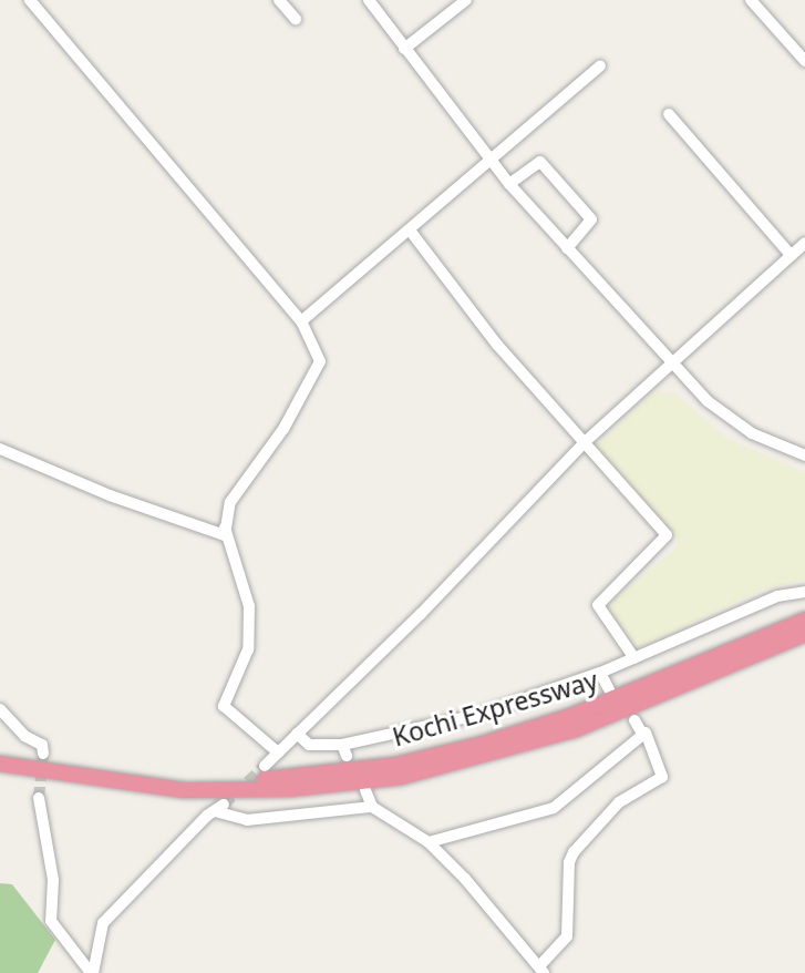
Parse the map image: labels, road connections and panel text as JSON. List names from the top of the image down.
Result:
{
  "streets": {
    "highway": ["Kochi Expressway"]
  }
}
